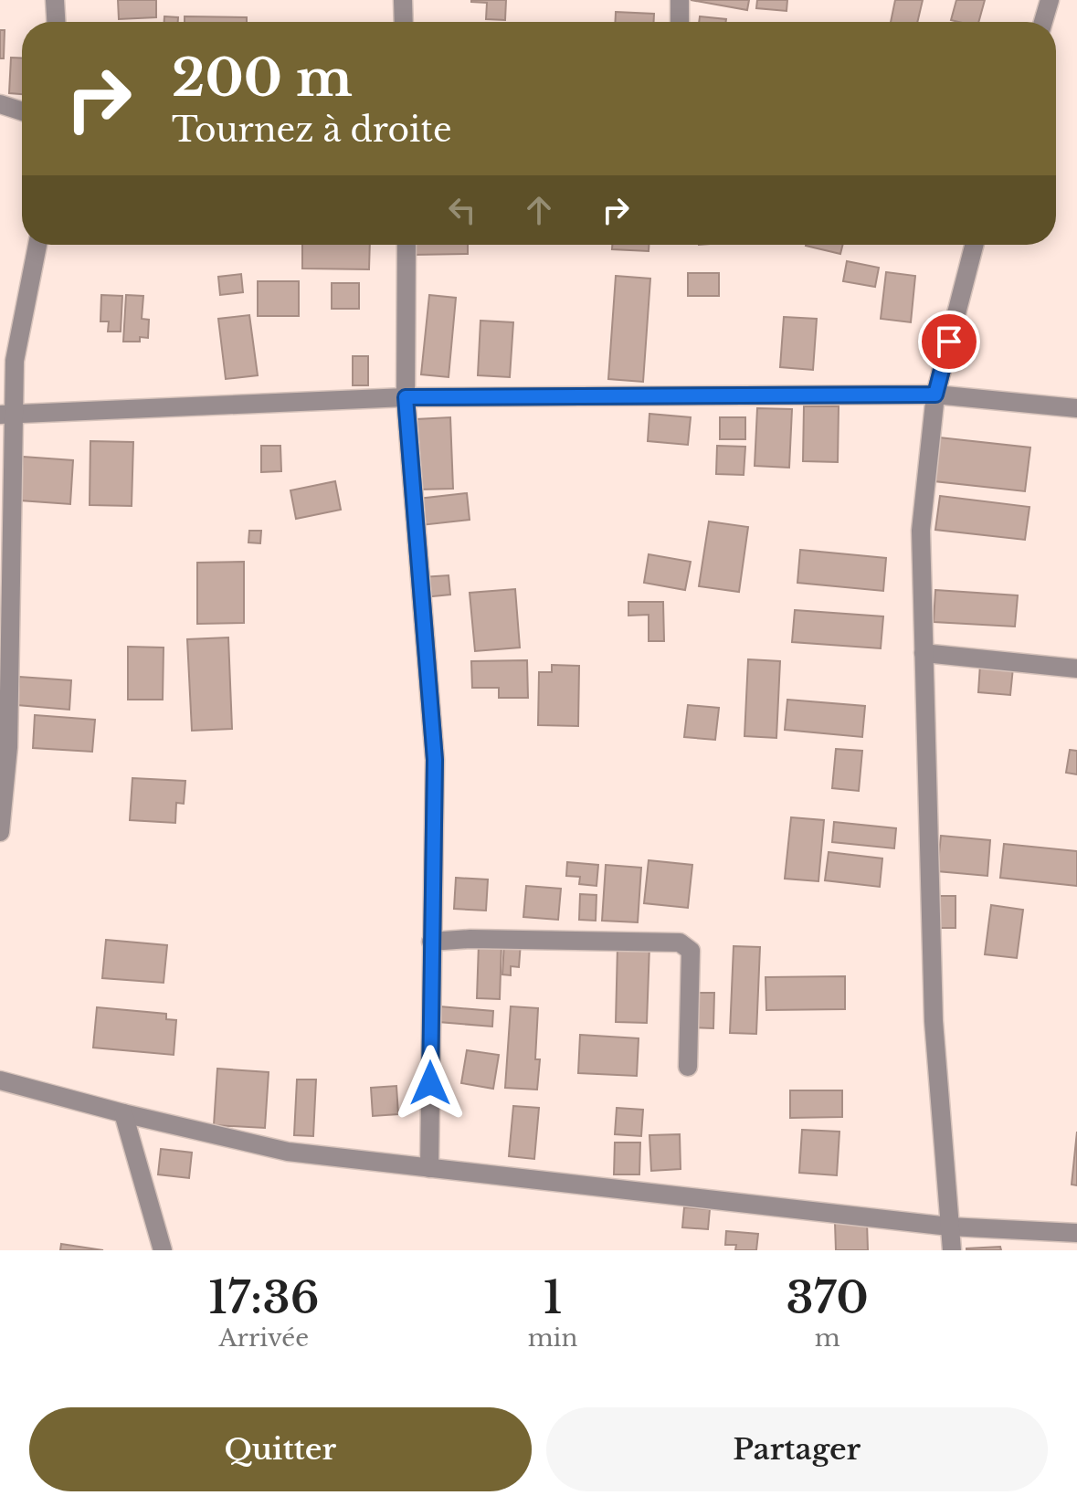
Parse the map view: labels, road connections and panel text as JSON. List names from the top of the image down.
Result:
{
  "page": {
    "turn": ["200 m", "Tournez à droite"],
    "eta": [
      "17:36",
      "Arrivée",
      "1",
      "min",
      "370",
      "m"
    ],
    "buttons": ["Quitter", "Partager"]
  }
}
